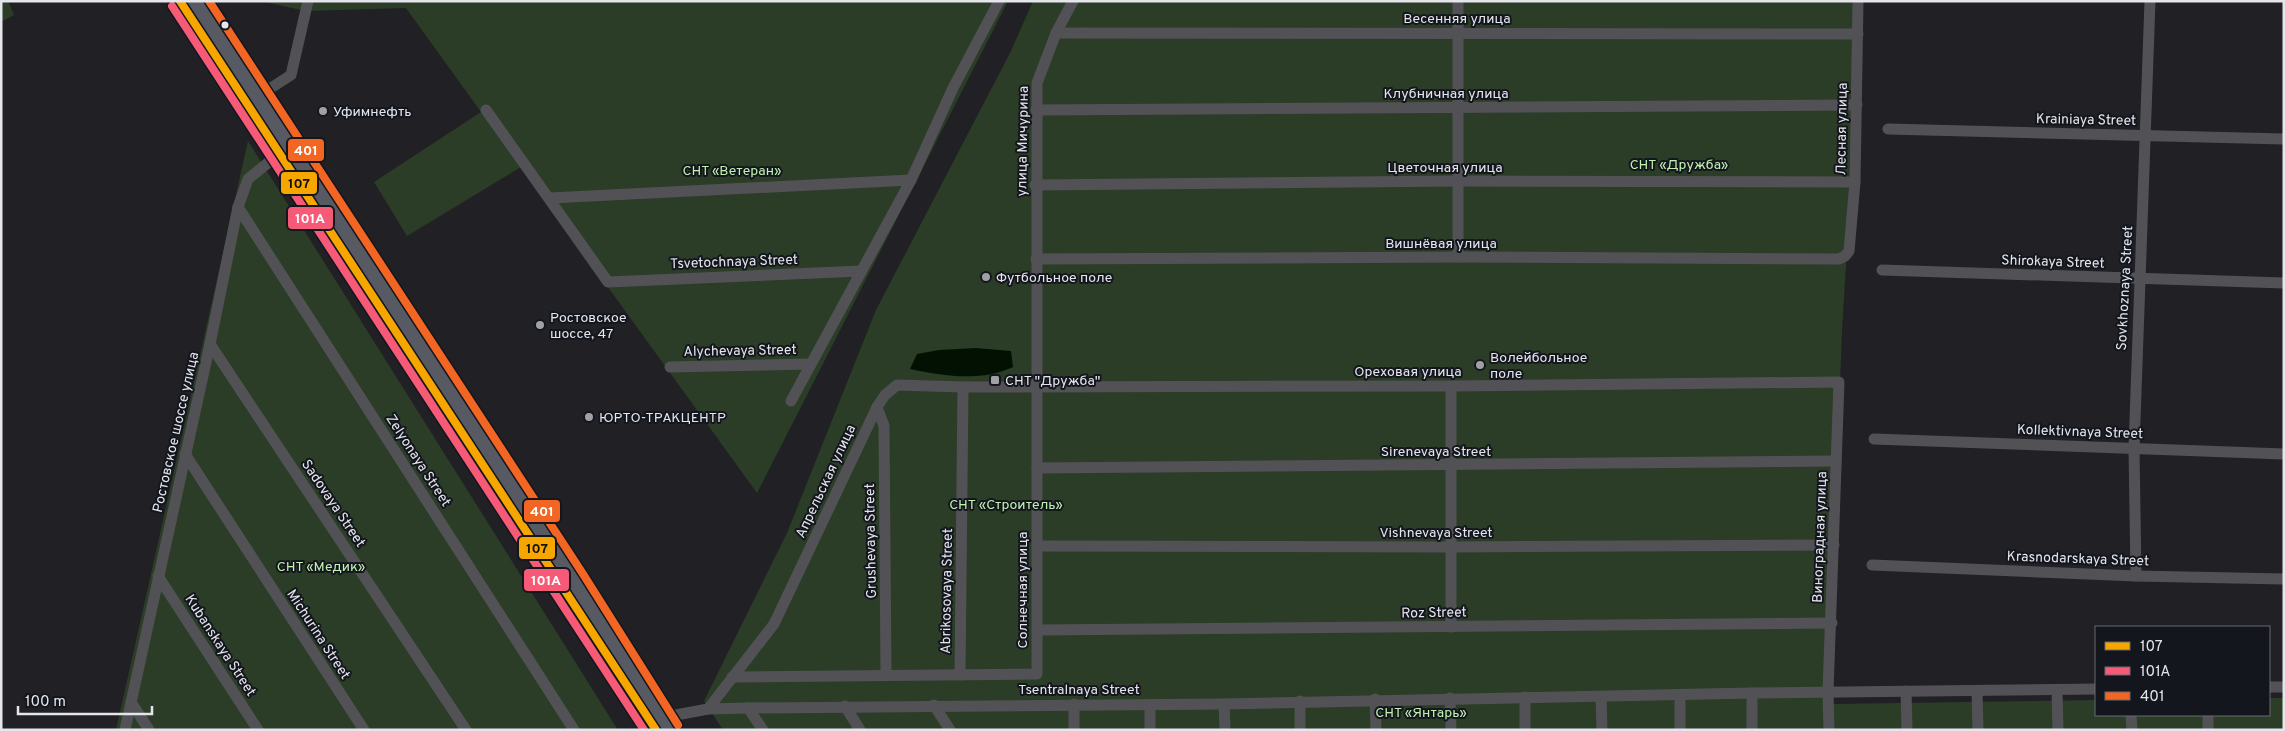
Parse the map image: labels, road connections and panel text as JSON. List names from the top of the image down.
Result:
{
  "streets": {
    "street": [
      "Весенняя улица",
      "Клубничная улица",
      "Krainiaya Street",
      "Лесная улица",
      "улица Мичурина",
      "Цветочная улица",
      "Вишнёвая улица",
      "Tsvetochnaya Street",
      "Shirokaya Street",
      "Sovkhoznaya Street",
      "Alychevaya Street",
      "Ореховая улица",
      "Kollektivnaya Street",
      "Ростовское шоссе улица",
      "Sirenevaya Street",
      "Zelyonaya Street",
      "Апрельская улица",
      "Sadovaya Street",
      "Vishnevaya Street",
      "Виноградная улица",
      "Grushevaya Street",
      "Krasnodarskaya Street",
      "Солнечная улица",
      "Abrikosovaya Street",
      "Roz Street",
      "Michurina Street",
      "Kubanskaya Street",
      "Tsentralnaya Street"
    ]
  },
  "crossings": [
    ["Весенняя улица", "Лесная улица"],
    ["Весенняя улица", "улица Мичурина"],
    ["Клубничная улица", "Лесная улица"],
    ["Клубничная улица", "улица Мичурина"],
    ["Krainiaya Street", "Sovkhoznaya Street"],
    ["Лесная улица", "Цветочная улица"],
    ["Лесная улица", "Вишнёвая улица"],
    ["улица Мичурина", "Цветочная улица"],
    ["улица Мичурина", "Вишнёвая улица"],
    ["улица Мичурина", "Ореховая улица"],
    ["улица Мичурина", "Апрельская улица"],
    ["улица Мичурина", "Солнечная улица"],
    ["Shirokaya Street", "Sovkhoznaya Street"],
    ["Sovkhoznaya Street", "Kollektivnaya Street"],
    ["Sovkhoznaya Street", "Krasnodarskaya Street"],
    ["Ореховая улица", "Апрельская улица"],
    ["Ореховая улица", "Виноградная улица"],
    ["Ореховая улица", "Солнечная улица"],
    ["Ростовское шоссе улица", "Zelyonaya Street"],
    ["Ростовское шоссе улица", "Sadovaya Street"],
    ["Ростовское шоссе улица", "Michurina Street"],
    ["Ростовское шоссе улица", "Kubanskaya Street"],
    ["Sirenevaya Street", "Виноградная улица"],
    ["Sirenevaya Street", "Солнечная улица"],
    ["Апрельская улица", "Grushevaya Street"],
    ["Апрельская улица", "Солнечная улица"],
    ["Апрельская улица", "Abrikosovaya Street"],
    ["Апрельская улица", "Tsentralnaya Street"],
    ["Vishnevaya Street", "Виноградная улица"],
    ["Vishnevaya Street", "Солнечная улица"],
    ["Виноградная улица", "Roz Street"],
    ["Виноградная улица", "Tsentralnaya Street"],
    ["Солнечная улица", "Abrikosovaya Street"],
    ["Солнечная улица", "Roz Street"]
  ],
  "parks": [
    "СНТ «Дружба»",
    "СНТ «Ветеран»",
    "СНТ «Строитель»",
    "СНТ «Медик»",
    "СНТ «Янтарь»"
  ],
  "places": {
    "other": [
      "Уфимнефть",
      "Футбольное поле",
      "Ростовское шоссе, 47",
      "Волейбольное поле",
      "ЮРТО-ТРАКЦЕНТР"
    ],
    "transit": ["СНТ \"Дружба\""]
  },
  "lines": ["transit line 107", "transit line 401", "transit line 101А"],
  "legend": ["107", "101А", "401"],
  "scale_bar": "100 m"
}
